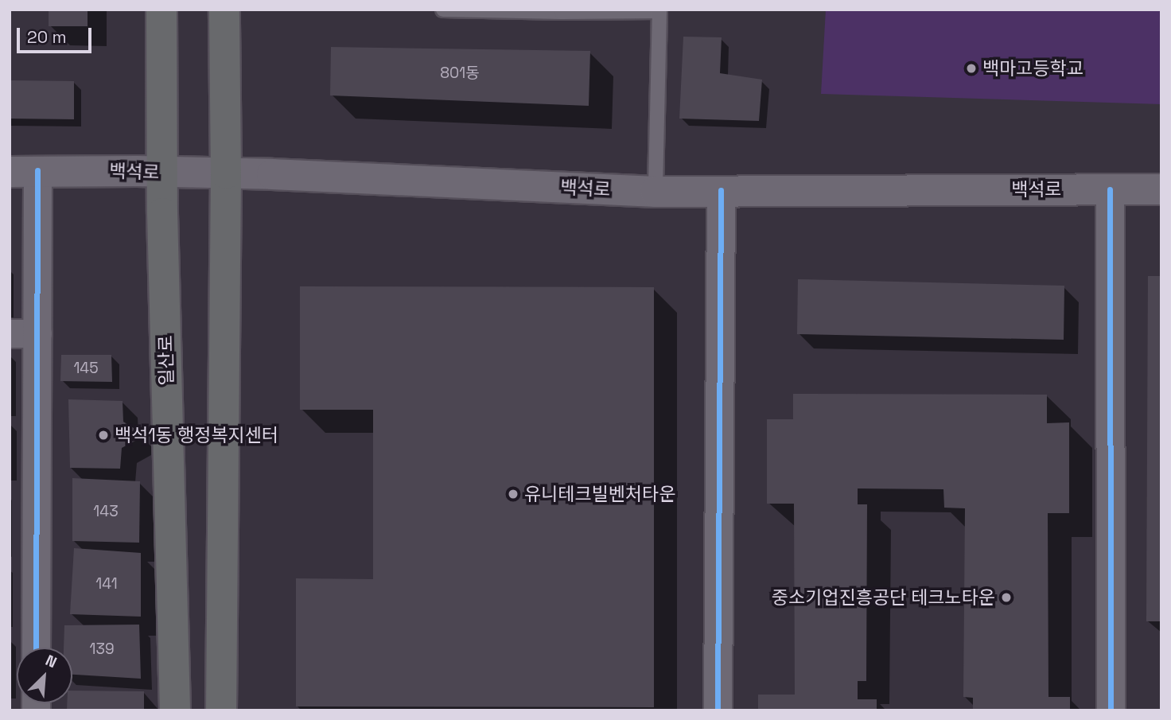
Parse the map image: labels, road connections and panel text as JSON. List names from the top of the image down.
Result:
{
  "streets": {
    "main road": ["백석로", "일산로"]
  },
  "crossings": [
    ["백석로", "일산로"]
  ],
  "places": [
    "백마고등학교",
    "백석1동 행정복지센터",
    "유니테크빌벤처타운",
    "중소기업진흥공단 테크노타운"
  ],
  "house_numbers": [
    "801동",
    "145",
    "143",
    "141",
    "139"
  ],
  "scale_bar": "20 m",
  "north": "top right"
}
